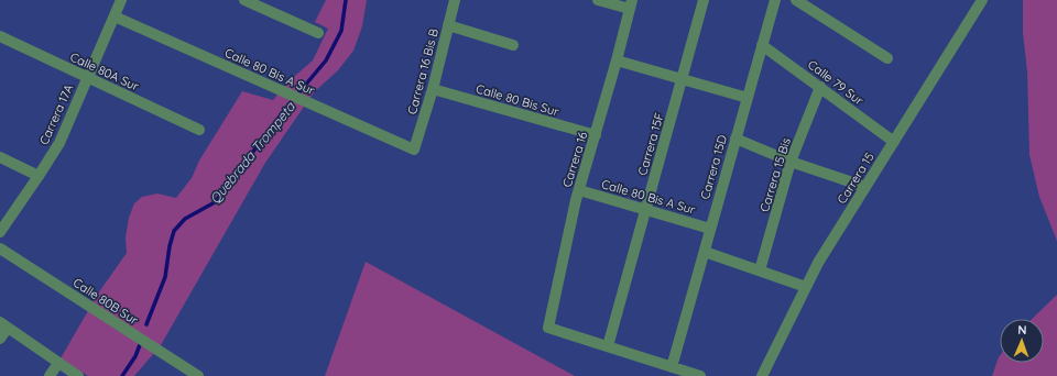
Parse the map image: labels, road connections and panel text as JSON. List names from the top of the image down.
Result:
{
  "streets": {
    "street": [
      "Calle 80A Sur",
      "Calle 80 Bis A Sur",
      "Carrera 16 Bis B",
      "Calle 79 Sur",
      "Calle 80 Bis Sur",
      "Carrera 17A",
      "Carrera 15F",
      "Carrera 16",
      "Carrera 15D",
      "Carrera 15 Bis",
      "Carrera 15",
      "Calle 80B Sur"
    ]
  },
  "crossings": [
    ["Calle 80A Sur", "Carrera 17A"],
    ["Calle 80 Bis A Sur", "Carrera 16 Bis B"],
    ["Calle 80 Bis A Sur", "Carrera 17A"],
    ["Calle 80 Bis A Sur", "Carrera 15F"],
    ["Calle 80 Bis A Sur", "Carrera 16"],
    ["Calle 80 Bis A Sur", "Carrera 15D"],
    ["Carrera 16 Bis B", "Calle 80 Bis Sur"],
    ["Calle 79 Sur", "Carrera 15D"],
    ["Calle 79 Sur", "Carrera 15 Bis"],
    ["Calle 79 Sur", "Carrera 15"],
    ["Calle 80 Bis Sur", "Carrera 16"],
    ["Carrera 15F", "Carrera 16"]
  ],
  "water": ["Quebrada Trompeta"],
  "north": "top"
}
